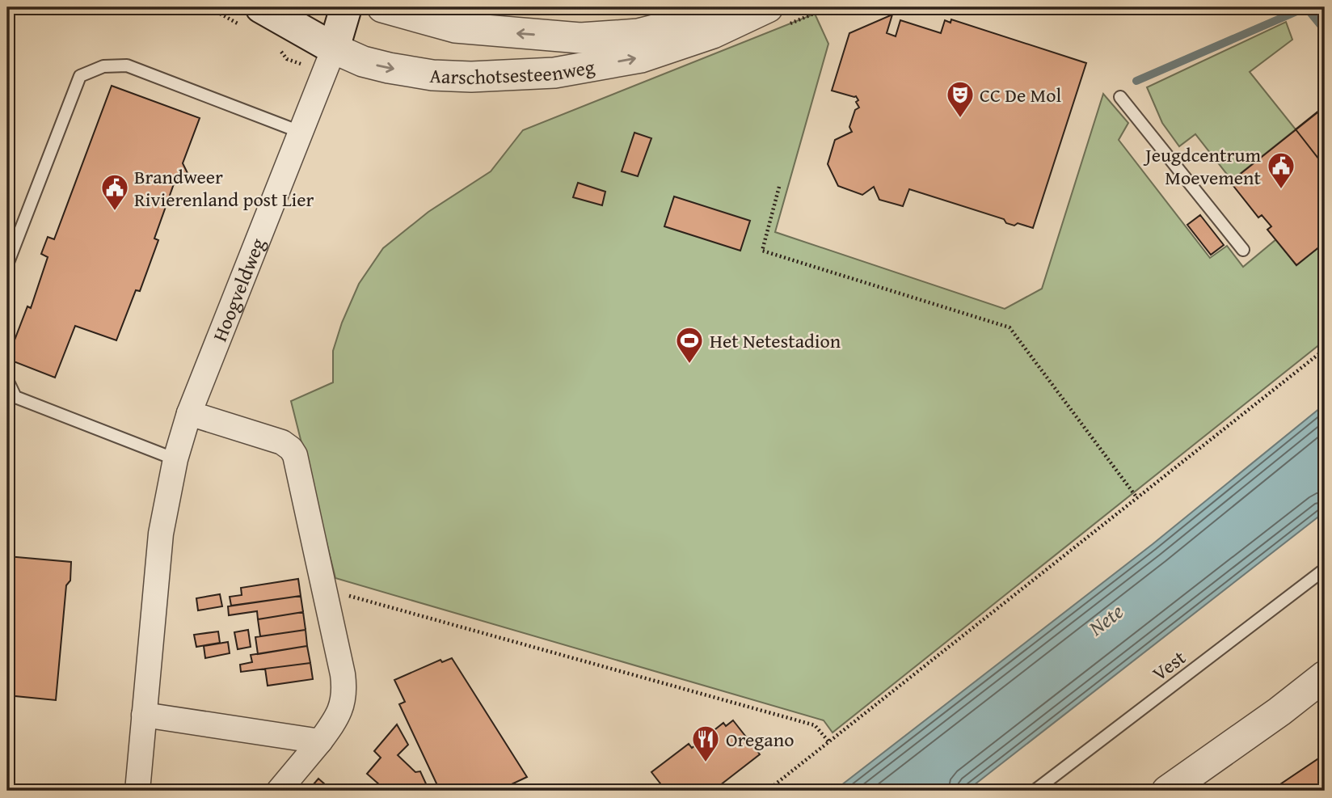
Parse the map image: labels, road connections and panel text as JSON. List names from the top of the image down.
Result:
{
  "streets": {
    "main road": ["Aarschotsesteenweg", "Hoogveldweg"],
    "lane": ["Vest"]
  },
  "crossings": [
    ["Aarschotsesteenweg", "Hoogveldweg"]
  ],
  "water": ["Nete"],
  "places": {
    "theatre": ["CC De Mol"],
    "public building": ["Jeugdcentrum Moevement", "Brandweer Rivierenland post Lier"],
    "sports": ["Het Netestadion"],
    "restaurant": ["Oregano"]
  }
}
